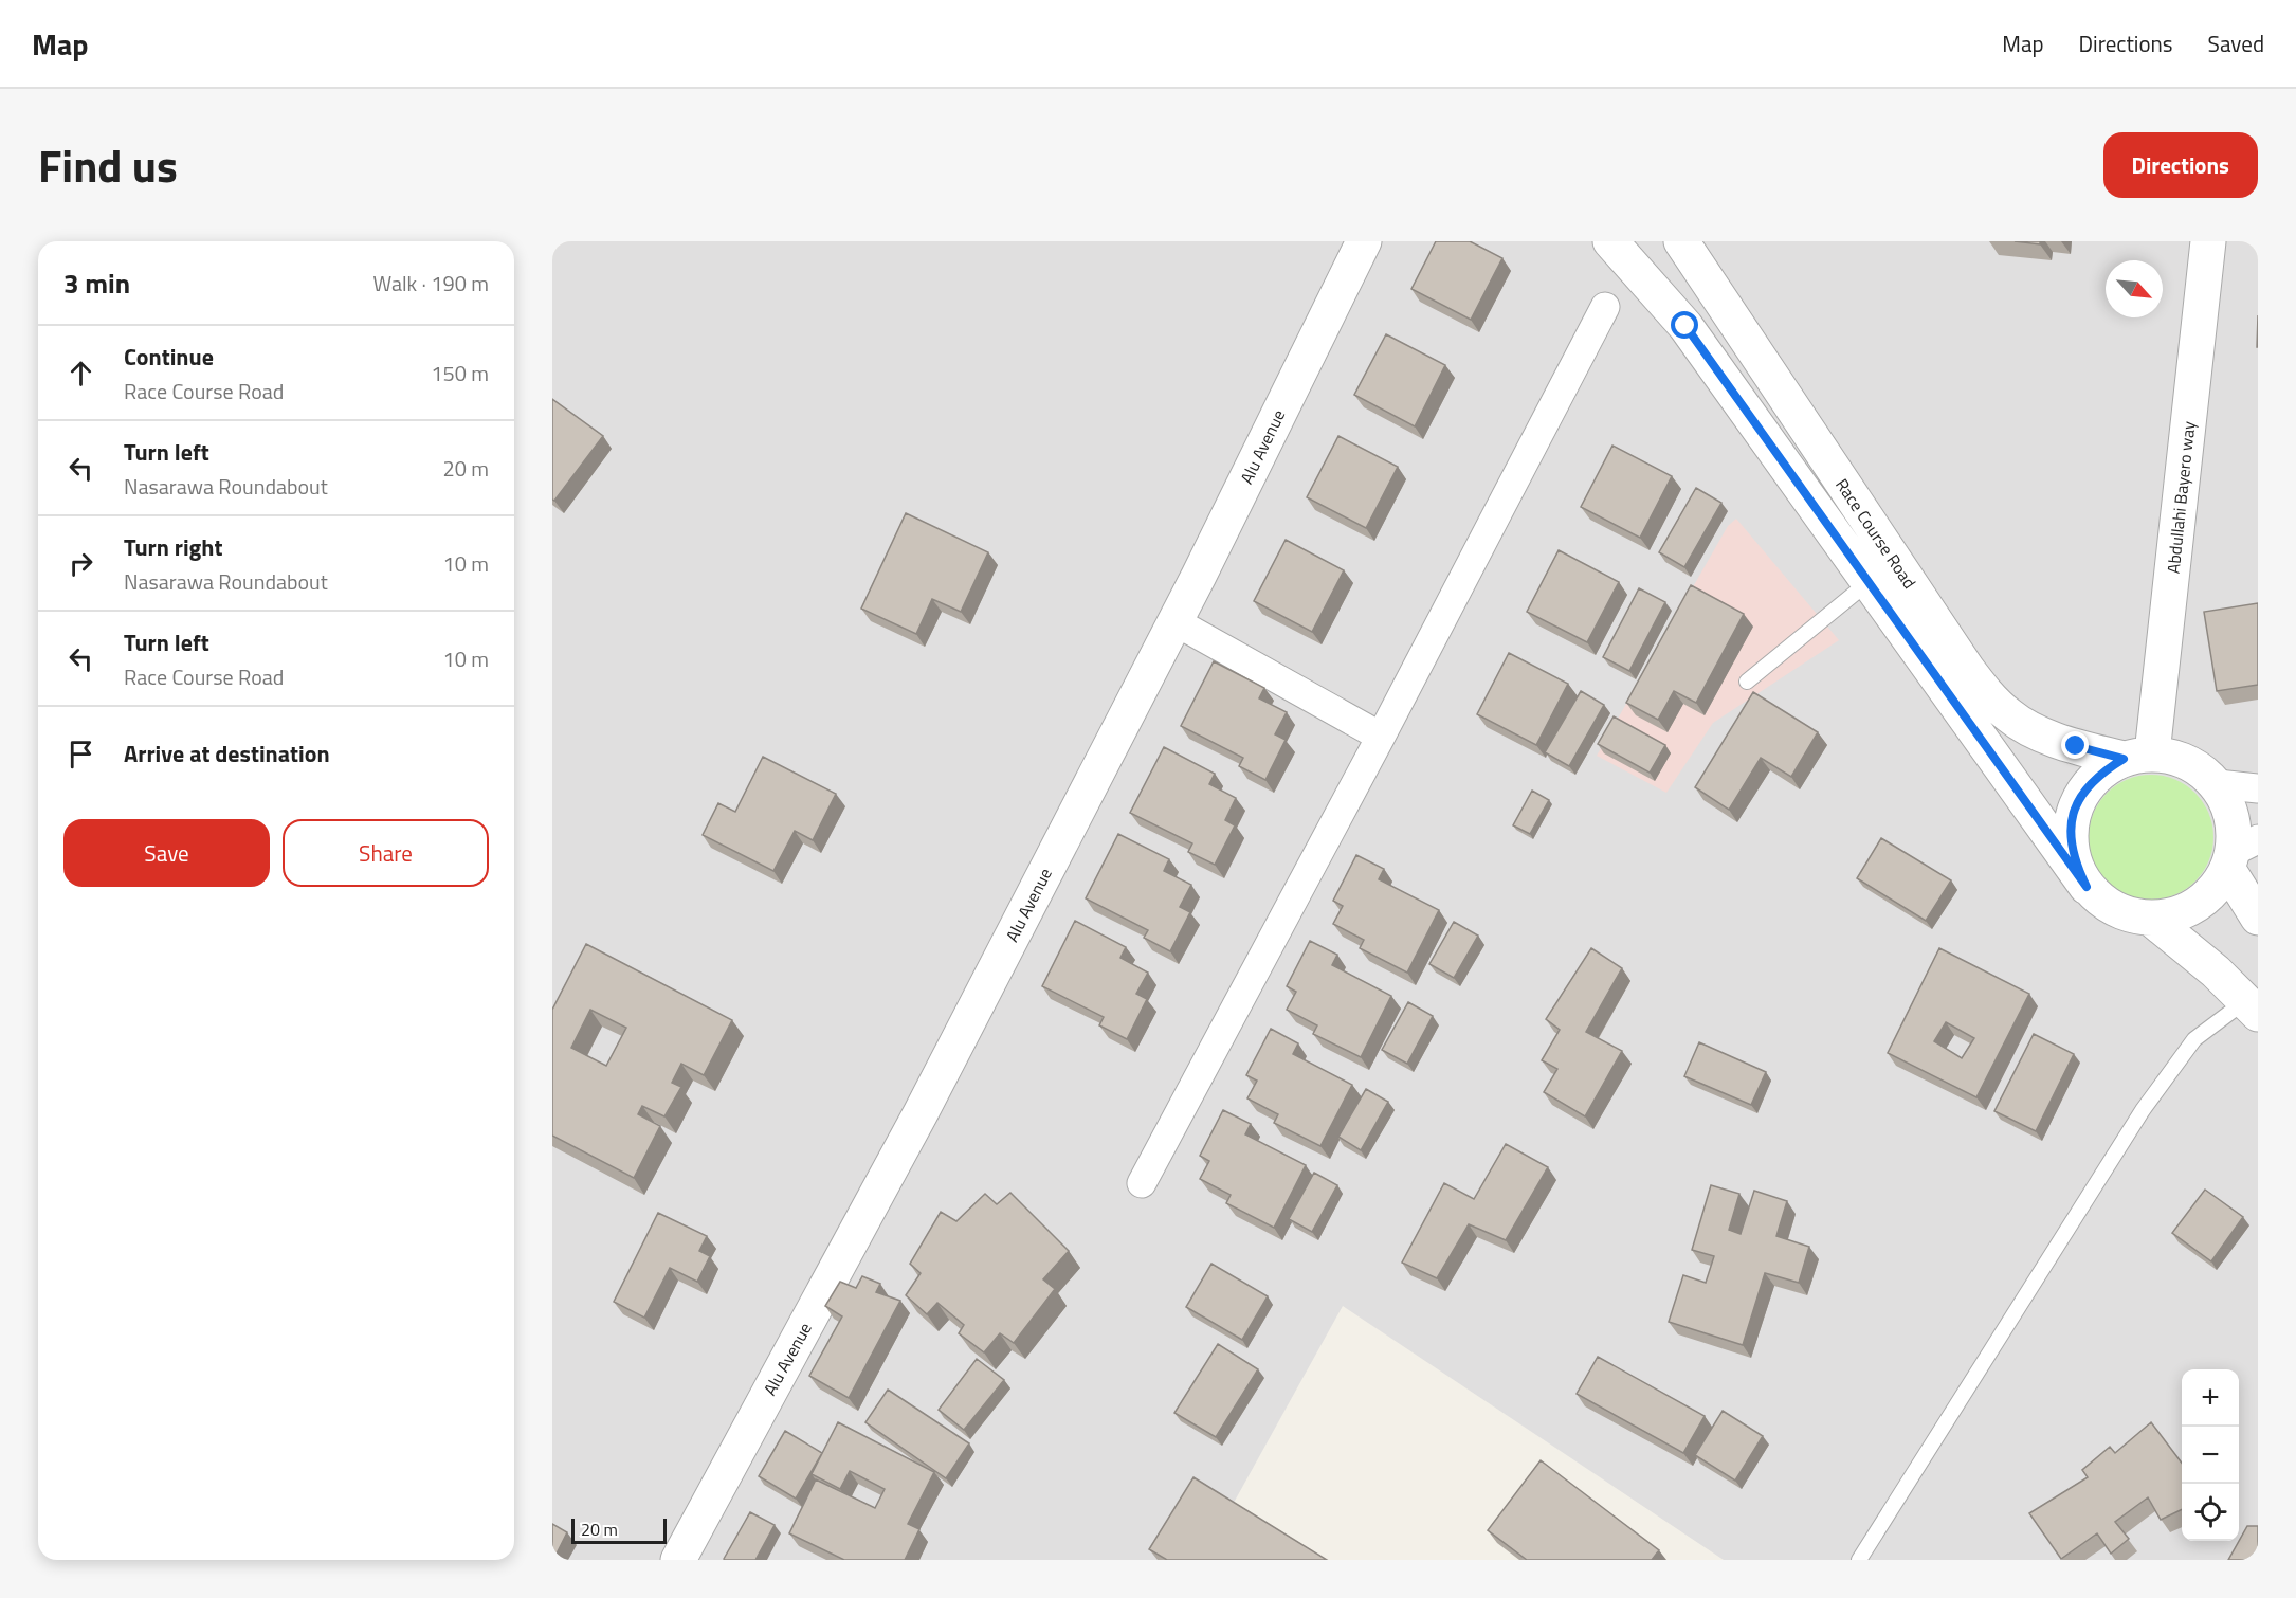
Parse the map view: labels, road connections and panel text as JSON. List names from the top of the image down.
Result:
{
  "streets": {
    "street": ["Alu Avenue", "Abdullahi Bayero way", "Race Course Road"]
  },
  "crossings": [
    ["Abdullahi Bayero way", "Race Course Road"]
  ],
  "scale_bar": "20 m",
  "north": "bottom right",
  "page": {
    "header": "Map",
    "nav": ["Map", "Directions", "Saved"],
    "title": "Find us",
    "buttons": [
      "Directions",
      ["Save", "Share"]
    ],
    "heading": ["3 min", "Walk · 190 m"],
    "list": [
      ["Continue", "Race Course Road", "150 m"],
      ["Turn left", "Nasarawa Roundabout", "20 m"],
      ["Turn right", "Nasarawa Roundabout", "10 m"],
      ["Turn left", "Race Course Road", "10 m"],
      "Arrive at destination"
    ],
    "map_buttons": ["+", "−"],
    "scale": "20 m"
  }
}
